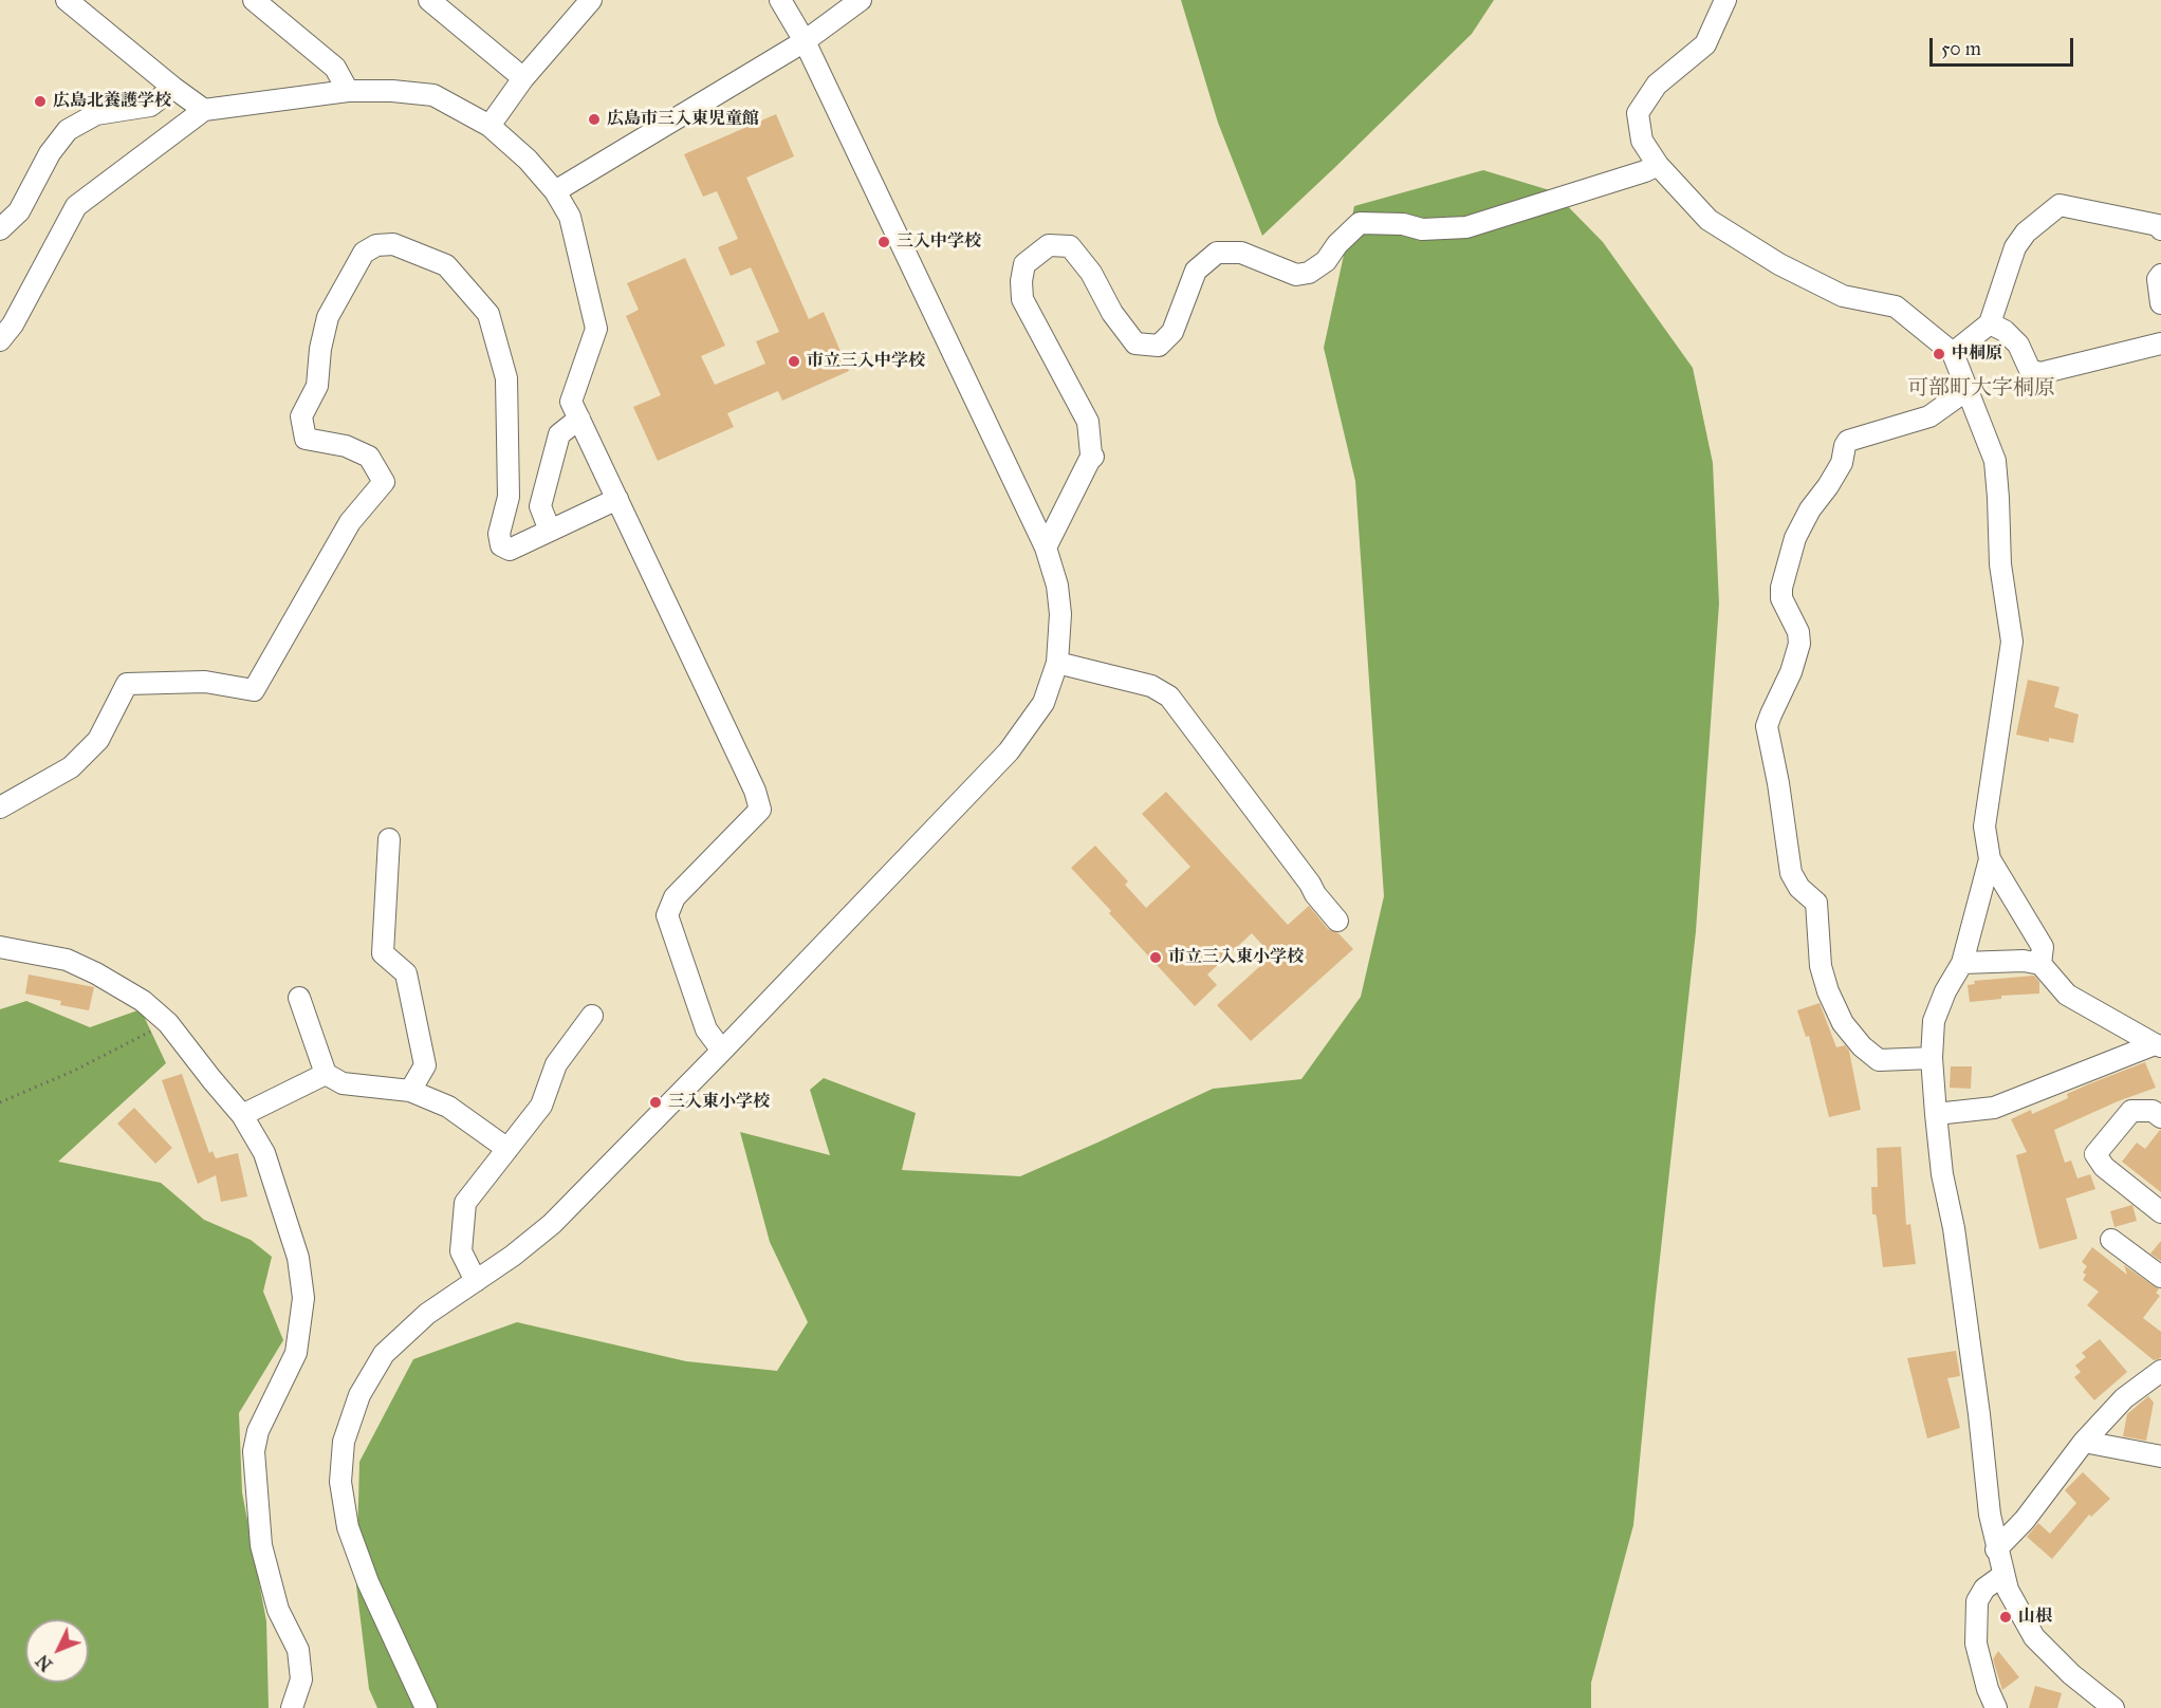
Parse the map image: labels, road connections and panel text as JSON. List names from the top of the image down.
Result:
{
  "districts": ["可部町大字桐原"],
  "places": [
    "広島北養護学校",
    "広島市三入東児童館",
    "三入中学校",
    "中桐原",
    "市立三入中学校",
    "市立三入東小学校",
    "三入東小学校",
    "山根"
  ],
  "scale_bar": "50 m",
  "north": "bottom left"
}
